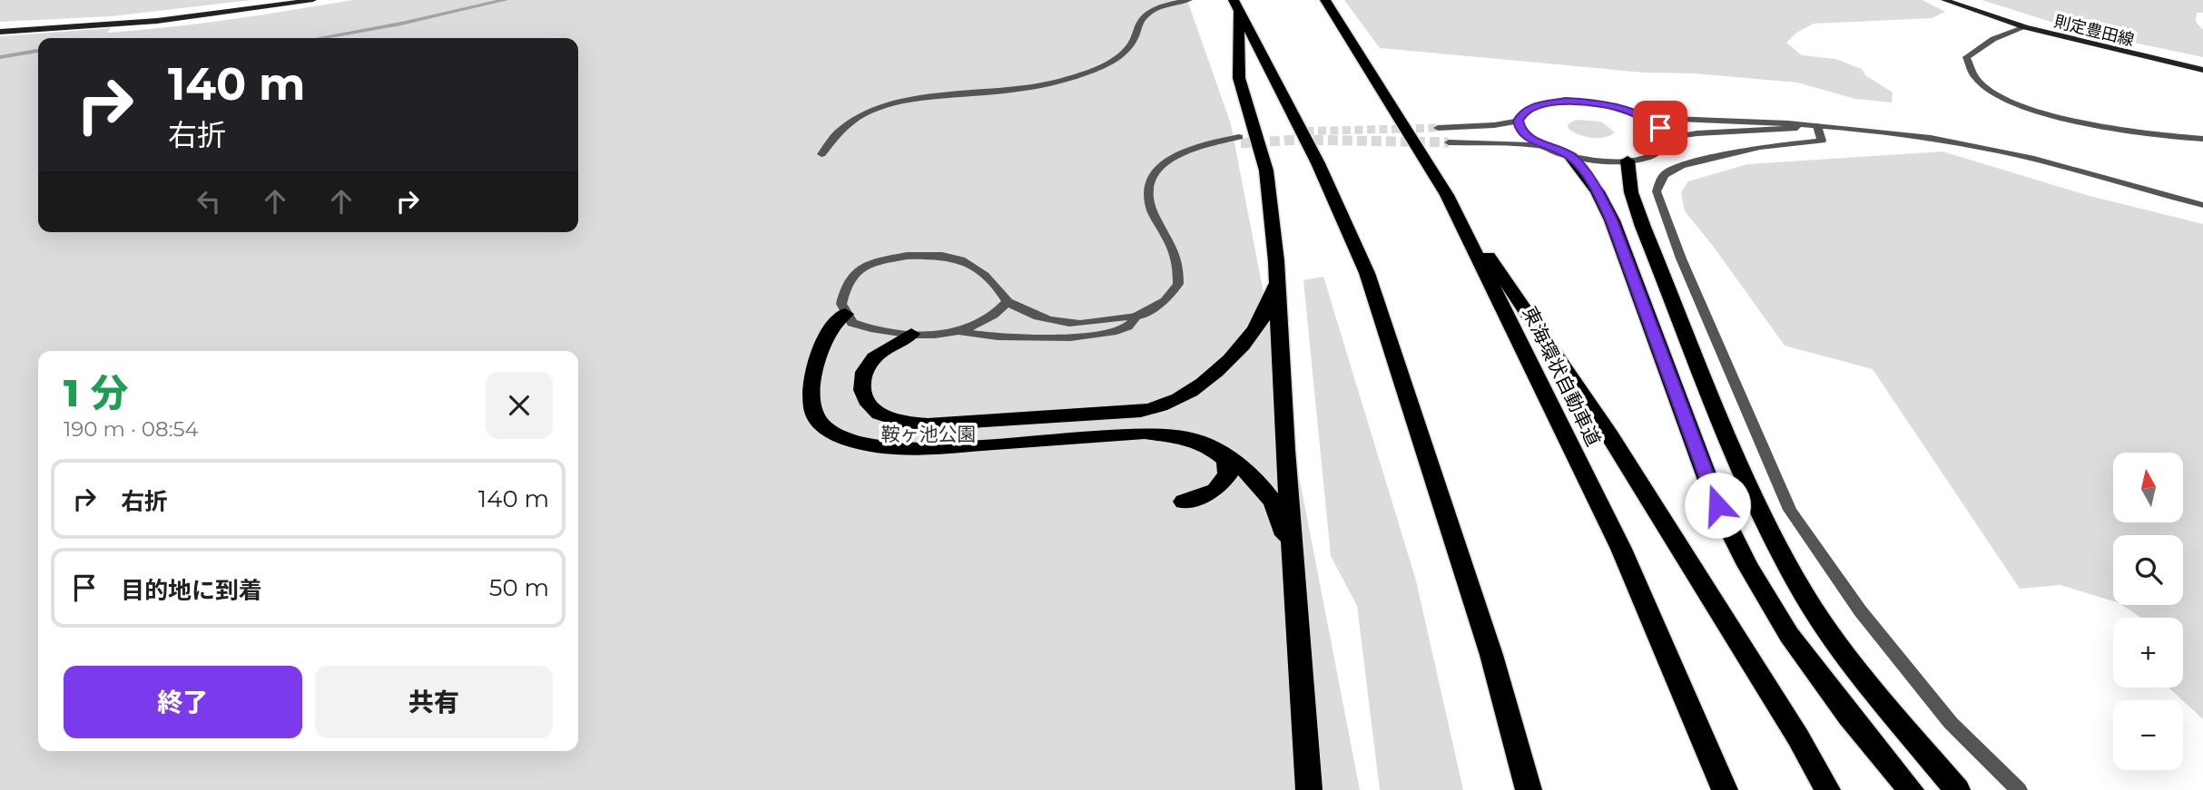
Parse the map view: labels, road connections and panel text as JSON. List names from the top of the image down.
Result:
{
  "streets": {
    "highway": ["東海環状自動車道"],
    "main road": ["則定豊田線"]
  },
  "parks": ["鞍ヶ池公園"],
  "north": "top",
  "page": {
    "turn": ["140 m", "右折"],
    "heading": ["1 分", "190 m · 08:54"],
    "map_buttons": ["+", "−"],
    "list": [
      {
        "name": "右折",
        "value": "140 m"
      },
      {
        "name": "目的地に到着",
        "value": "50 m"
      }
    ],
    "buttons": ["終了", "共有"]
  }
}
